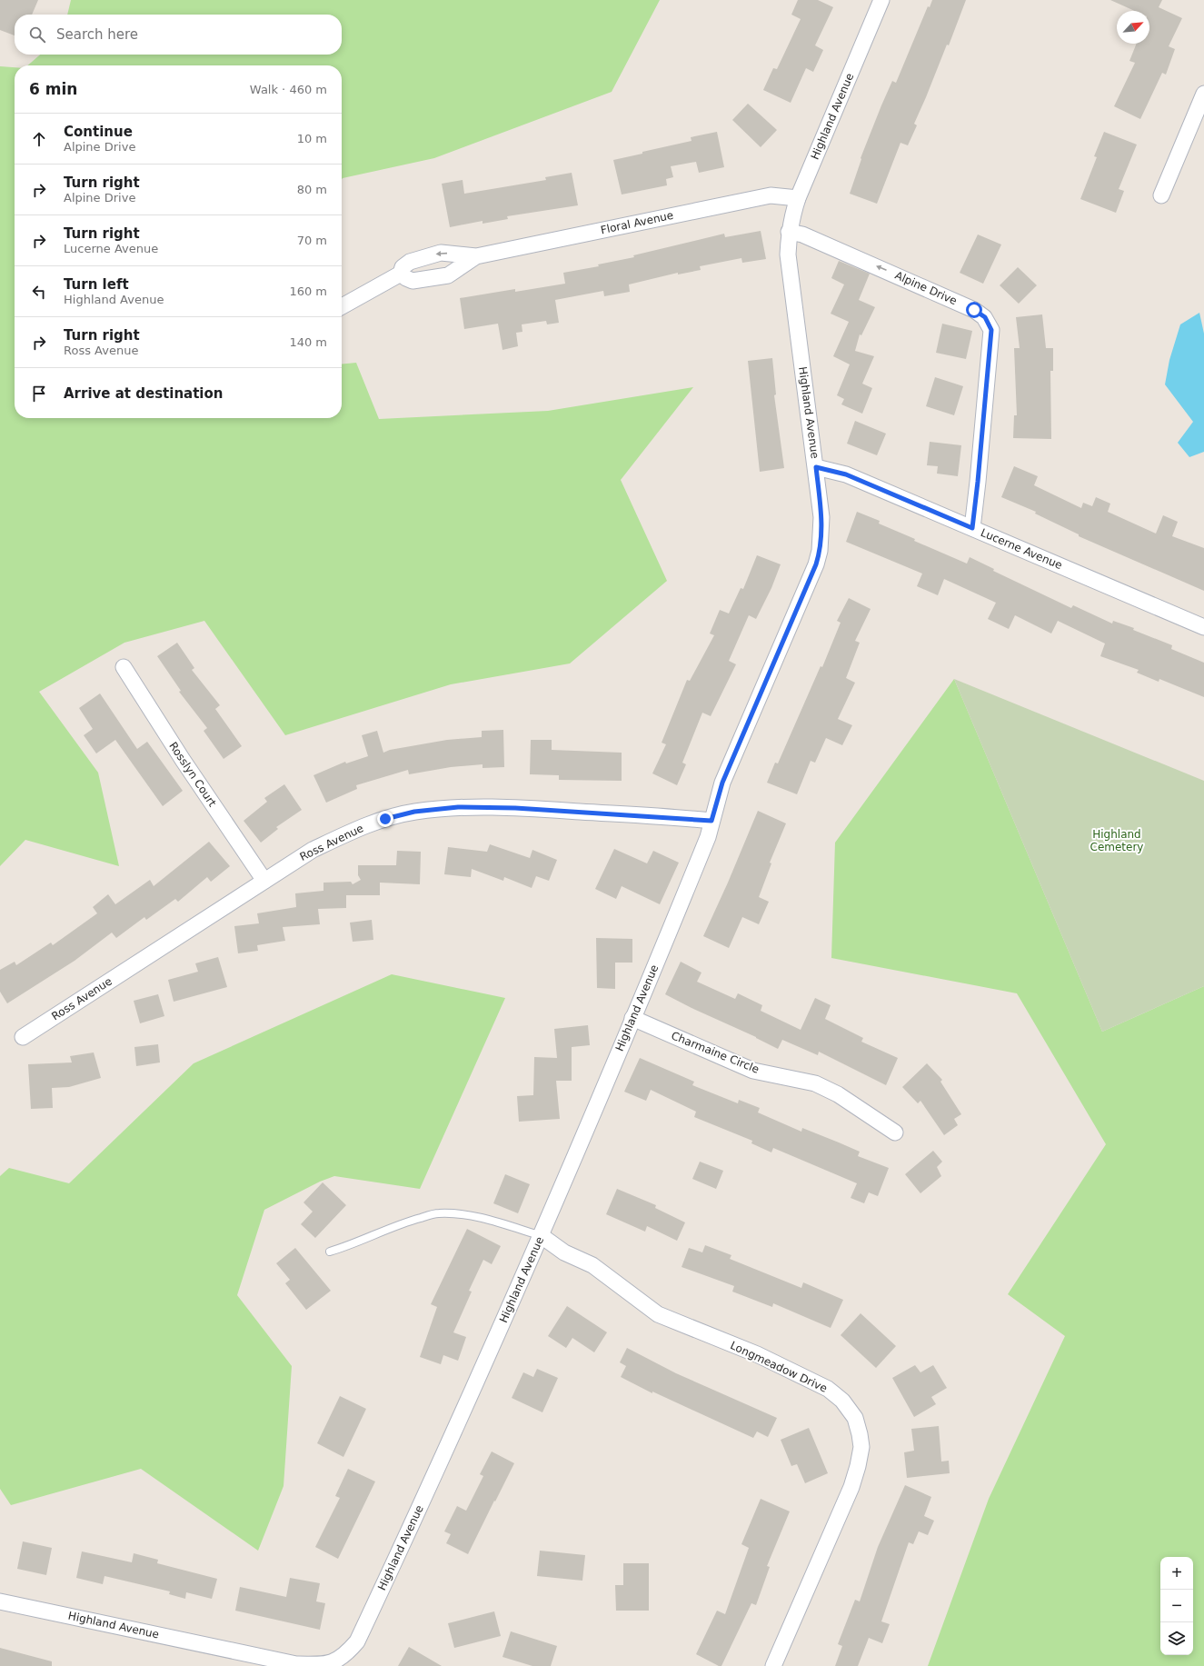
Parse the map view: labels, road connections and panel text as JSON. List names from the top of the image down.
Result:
{
  "streets": {
    "street": [
      "Highland Avenue",
      "Floral Avenue",
      "Alpine Drive",
      "Lucerne Avenue",
      "Rosslyn Court",
      "Ross Avenue",
      "Charmaine Circle",
      "Longmeadow Drive"
    ]
  },
  "crossings": [
    ["Highland Avenue", "Floral Avenue"],
    ["Highland Avenue", "Alpine Drive"],
    ["Highland Avenue", "Lucerne Avenue"],
    ["Highland Avenue", "Ross Avenue"],
    ["Highland Avenue", "Charmaine Circle"],
    ["Highland Avenue", "Longmeadow Drive"],
    ["Alpine Drive", "Lucerne Avenue"],
    ["Rosslyn Court", "Ross Avenue"]
  ],
  "one_way": ["Alpine Drive"],
  "parks": ["Highland Cemetery"],
  "north": "top right",
  "page": {
    "search": "Search here",
    "heading": ["6 min", "Walk · 460 m"],
    "list": [
      ["Continue", "Alpine Drive", "10 m"],
      ["Turn right", "Alpine Drive", "80 m"],
      ["Turn right", "Lucerne Avenue", "70 m"],
      ["Turn left", "Highland Avenue", "160 m"],
      ["Turn right", "Ross Avenue", "140 m"],
      "Arrive at destination"
    ],
    "map_buttons": ["+", "−"]
  }
}
